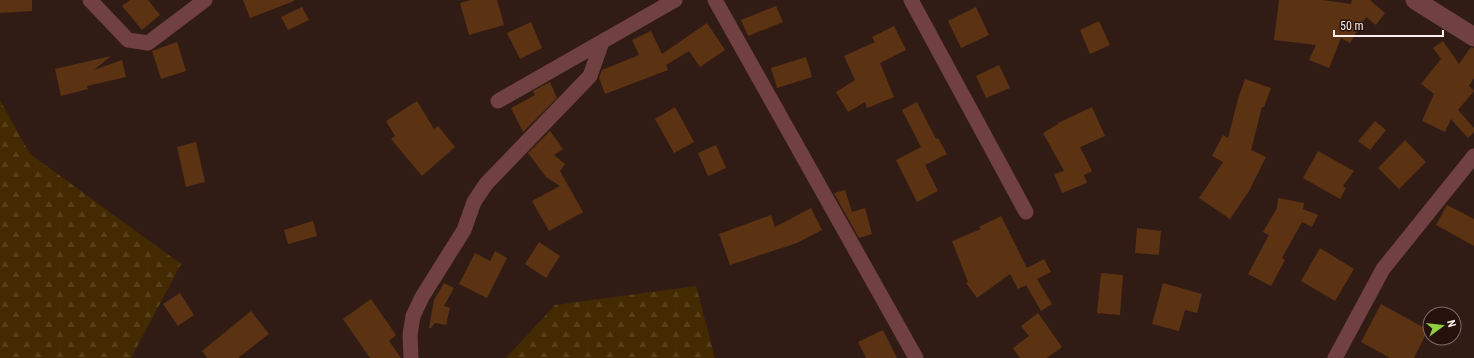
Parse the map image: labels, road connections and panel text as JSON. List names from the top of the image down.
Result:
{
  "scale_bar": "50 m",
  "north": "right"
}
